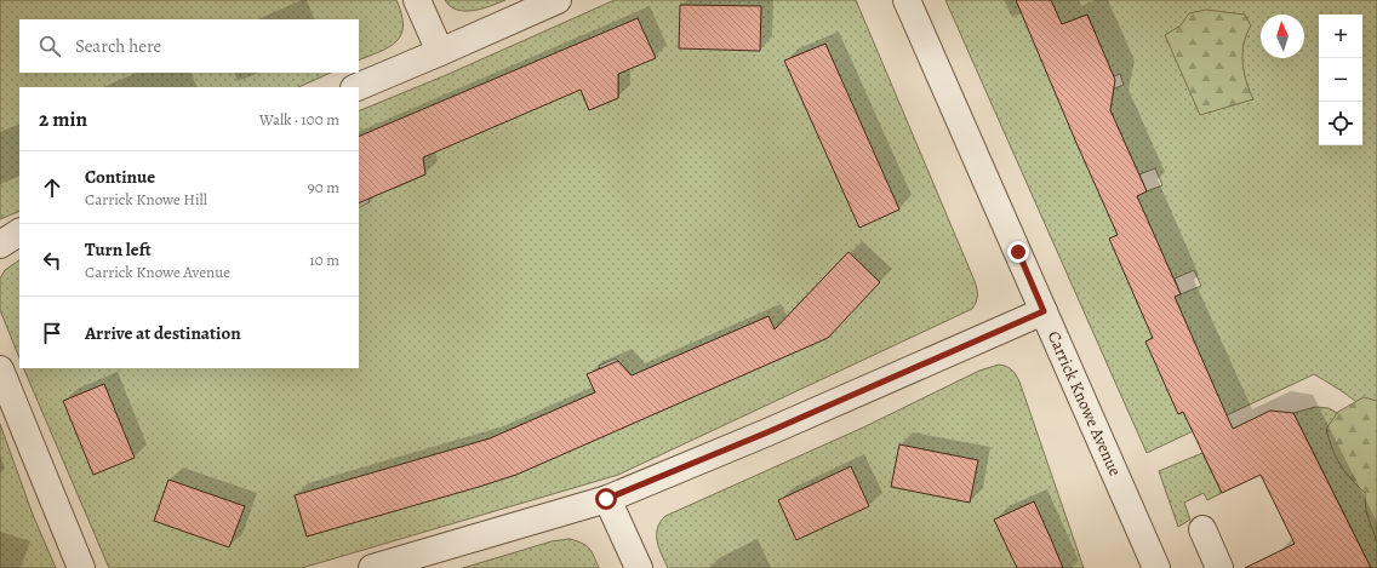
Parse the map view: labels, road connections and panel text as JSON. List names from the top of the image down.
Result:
{
  "streets": {
    "street": ["Carrick Knowe Avenue"]
  },
  "north": "top",
  "page": {
    "map_buttons": ["+", "−"],
    "search": "Search here",
    "heading": ["2 min", "Walk · 100 m"],
    "list": [
      ["Continue", "Carrick Knowe Hill", "90 m"],
      ["Turn left", "Carrick Knowe Avenue", "10 m"],
      "Arrive at destination"
    ]
  }
}
